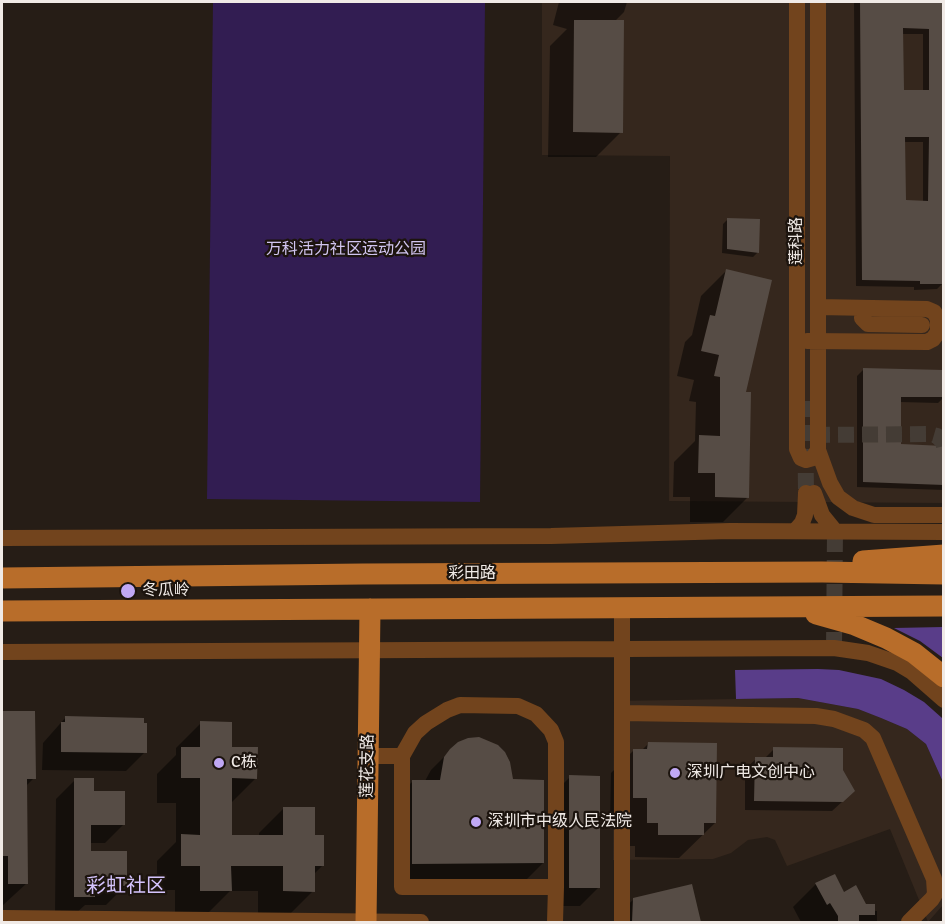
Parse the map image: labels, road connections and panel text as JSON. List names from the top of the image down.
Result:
{
  "streets": {
    "main road": ["彩田路", "莲花支路"],
    "street": ["莲科路"]
  },
  "districts": ["彩虹社区"],
  "parks": ["万科活力社区运动公园"],
  "places": [
    "冬瓜岭",
    "C栋",
    "深圳广电文创中心",
    "深圳市中级人民法院"
  ]
}
